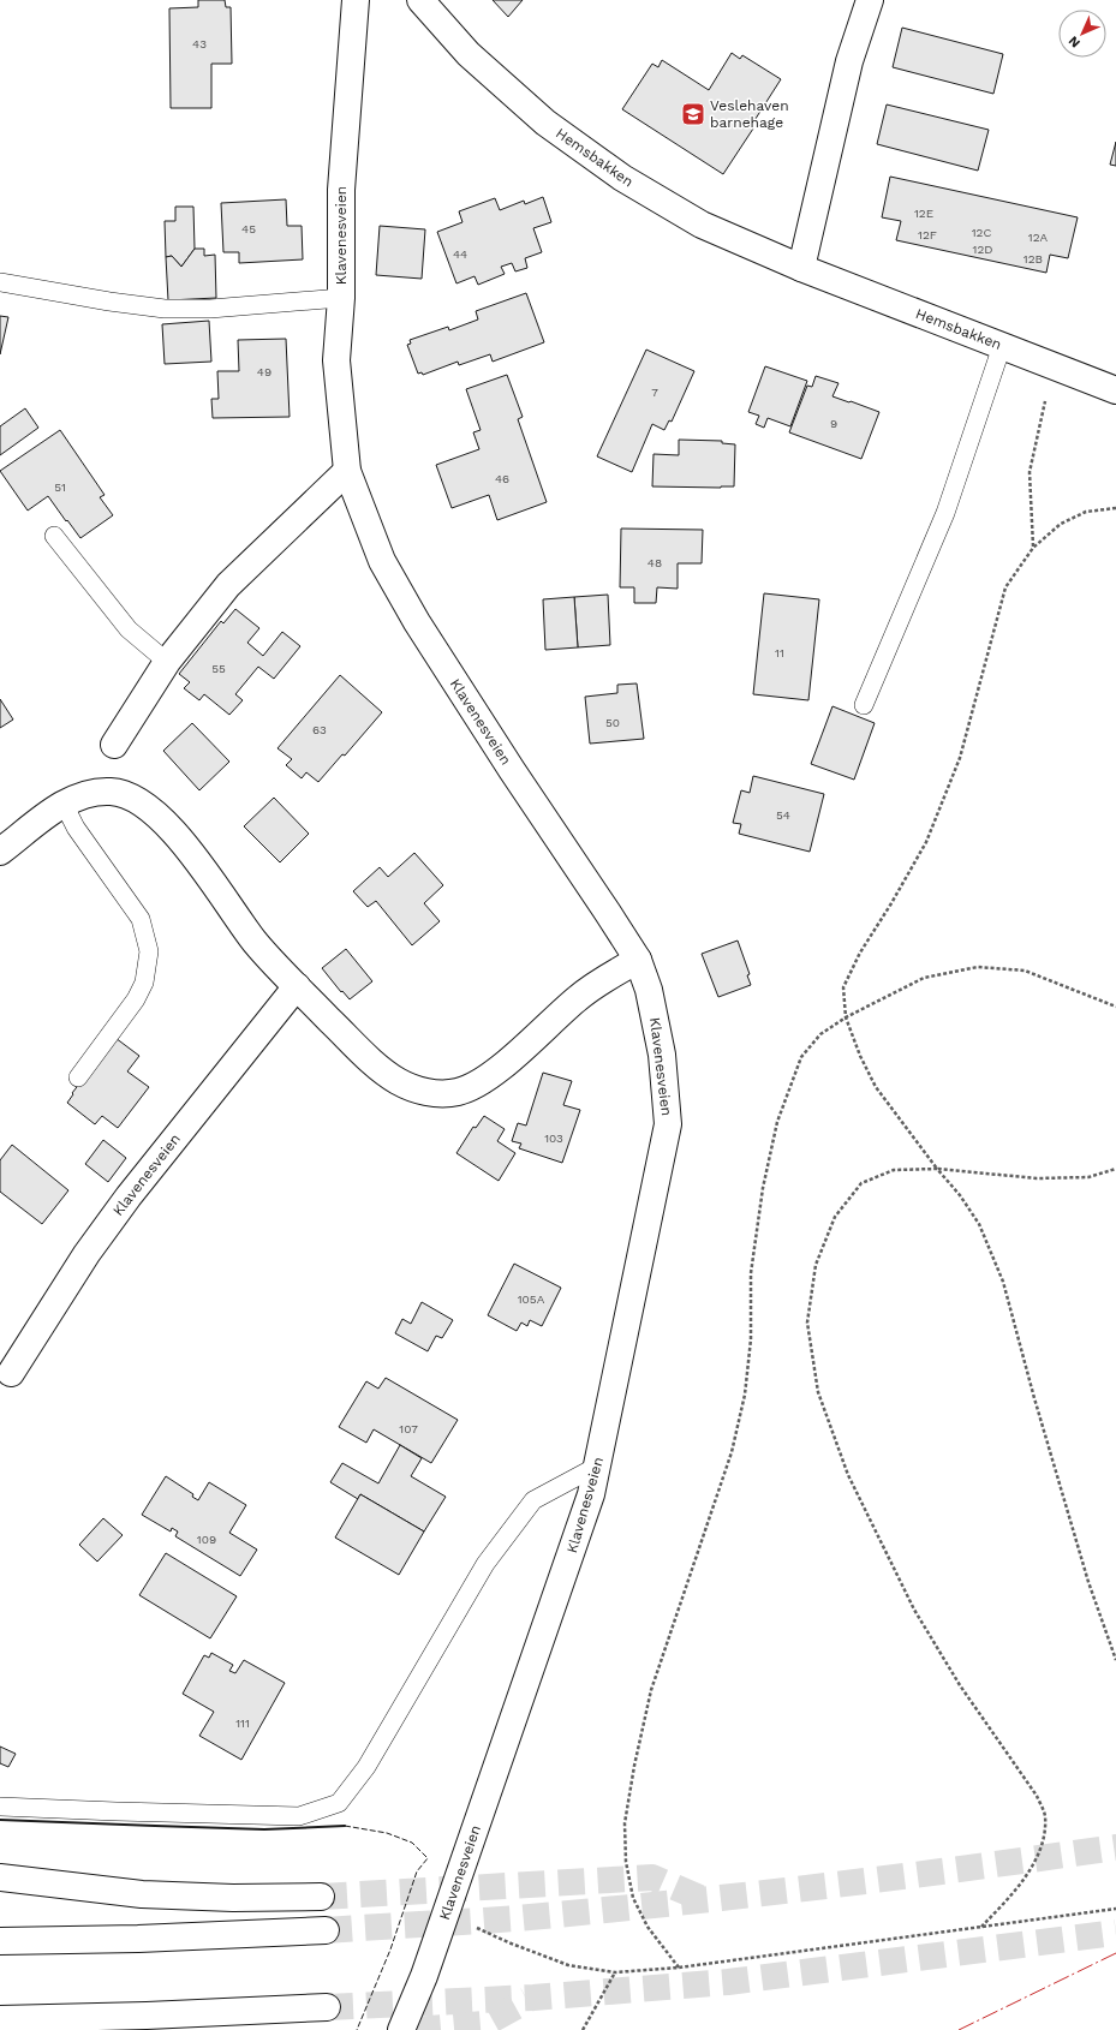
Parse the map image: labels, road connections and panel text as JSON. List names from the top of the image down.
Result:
{
  "streets": {
    "main road": ["Hemsbakken", "Klavenesveien"]
  },
  "places": {
    "school or university": ["Veslehaven barnehage"]
  },
  "house_numbers": [
    "43",
    "12E",
    "45",
    "12C",
    "12F",
    "12A",
    "12D",
    "44",
    "12B",
    "49",
    "7",
    "9",
    "46",
    "51",
    "48",
    "11",
    "55",
    "50",
    "63",
    "54",
    "103",
    "105A",
    "107",
    "109",
    "111"
  ],
  "north": "bottom left"
}
